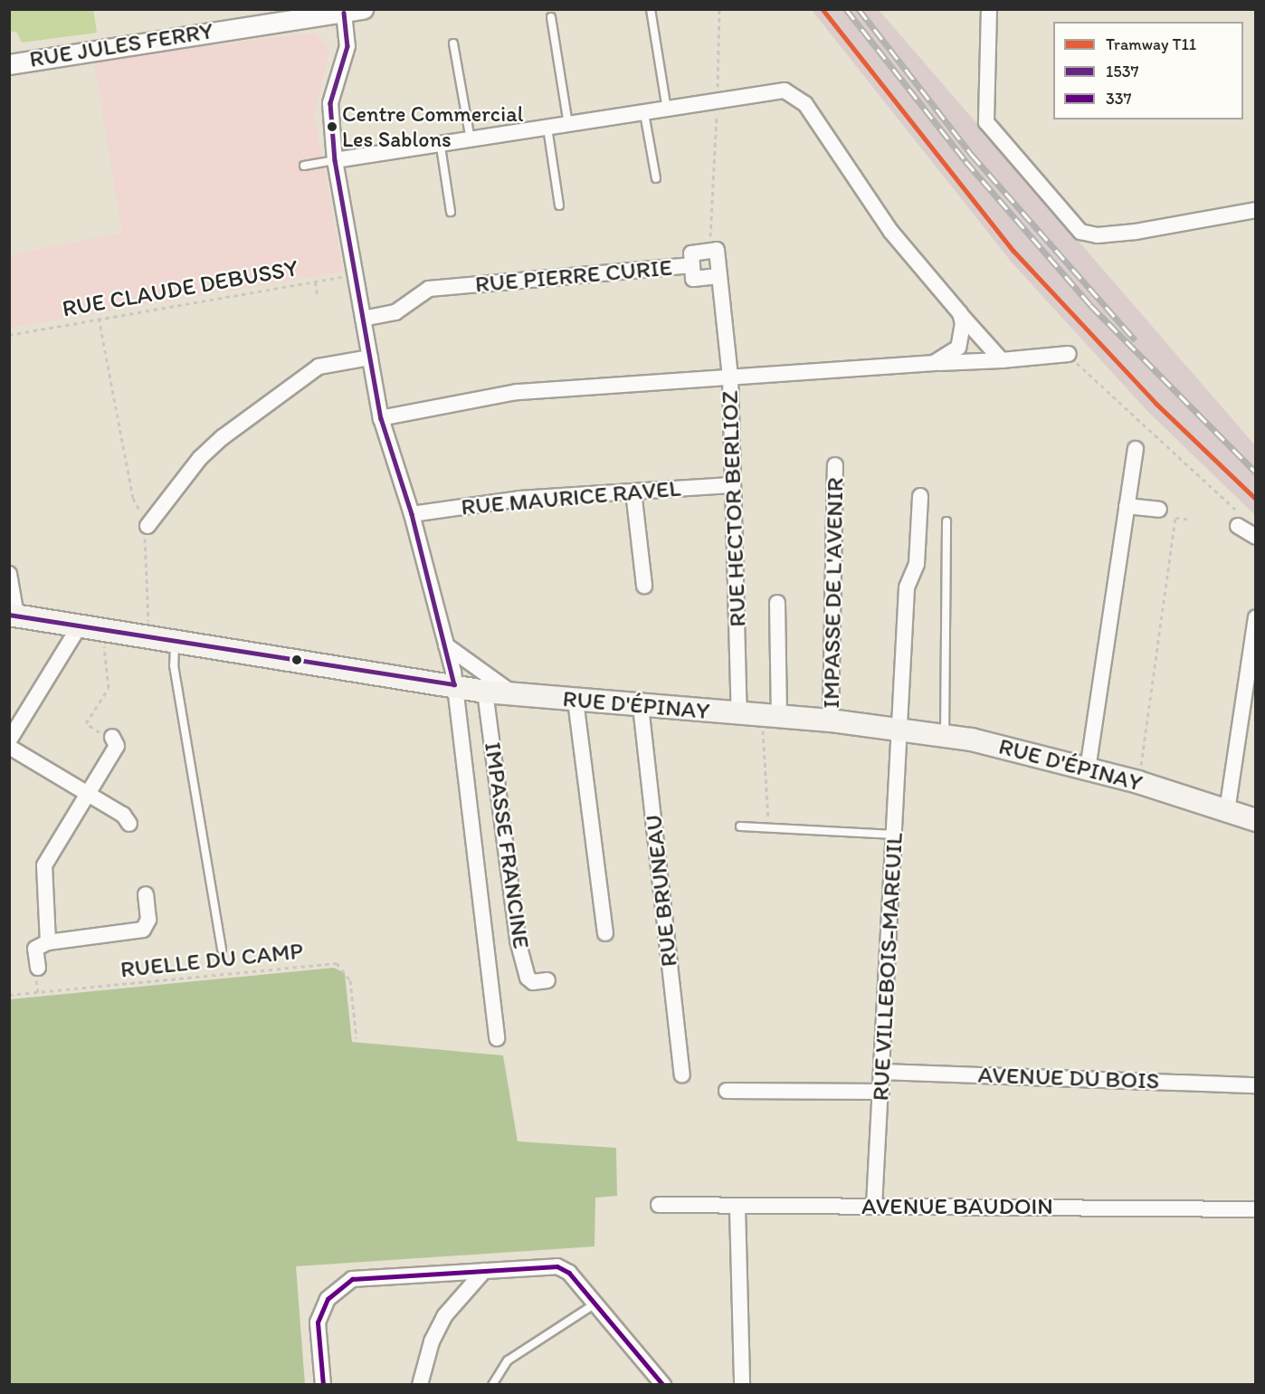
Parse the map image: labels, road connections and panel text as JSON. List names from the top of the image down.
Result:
{
  "streets": {
    "main road": ["RUE D'ÉPINAY"],
    "street": [
      "RUE JULES FERRY",
      "RUE PIERRE CURIE",
      "RUE MAURICE RAVEL",
      "RUE HECTOR BERLIOZ",
      "IMPASSE DE L'AVENIR",
      "IMPASSE FRANCINE",
      "RUE BRUNEAU",
      "RUE VILLEBOIS-MAREUIL",
      "AVENUE DU BOIS",
      "AVENUE BAUDOIN"
    ],
    "path": ["RUE CLAUDE DEBUSSY", "RUELLE DU CAMP"]
  },
  "crossings": [
    ["RUE MAURICE RAVEL", "RUE HECTOR BERLIOZ"],
    ["RUE HECTOR BERLIOZ", "RUE D'ÉPINAY"],
    ["IMPASSE DE L'AVENIR", "RUE D'ÉPINAY"],
    ["RUE D'ÉPINAY", "IMPASSE FRANCINE"],
    ["RUE D'ÉPINAY", "RUE BRUNEAU"],
    ["RUE D'ÉPINAY", "RUE VILLEBOIS-MAREUIL"],
    ["RUE VILLEBOIS-MAREUIL", "AVENUE DU BOIS"],
    ["RUE VILLEBOIS-MAREUIL", "AVENUE BAUDOIN"]
  ],
  "places": ["Centre Commercial Les Sablons"],
  "lines": ["tram line T11", "transit line 1537", "transit line 337"],
  "legend": ["Tramway T11", "1537", "337"]
}
